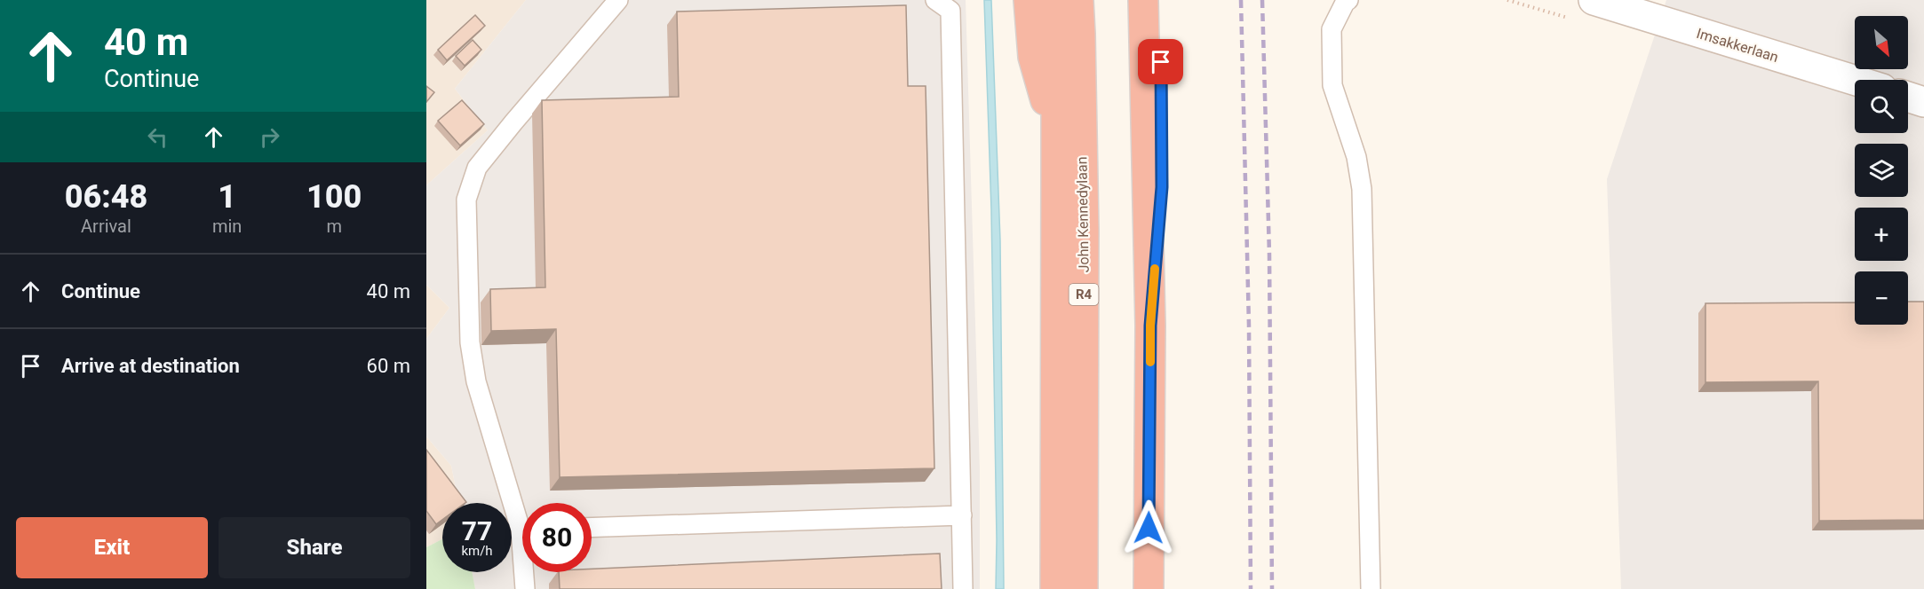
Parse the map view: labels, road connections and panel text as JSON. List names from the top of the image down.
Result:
{
  "streets": {
    "highway": ["John Kennedylaan", "R4"],
    "street": ["Imsakkerlaan"]
  },
  "north": "bottom right",
  "page": {
    "turn": ["40 m", "Continue"],
    "map_buttons": ["+", "−"],
    "eta": [
      "06:48",
      "Arrival",
      "1",
      "min",
      "100",
      "m"
    ],
    "list": [
      {
        "name": "Continue",
        "value": "40 m"
      },
      {
        "name": "Arrive at destination",
        "value": "60 m"
      }
    ],
    "speed": "77 km/h",
    "limit": "80",
    "buttons": ["Exit", "Share"]
  }
}
